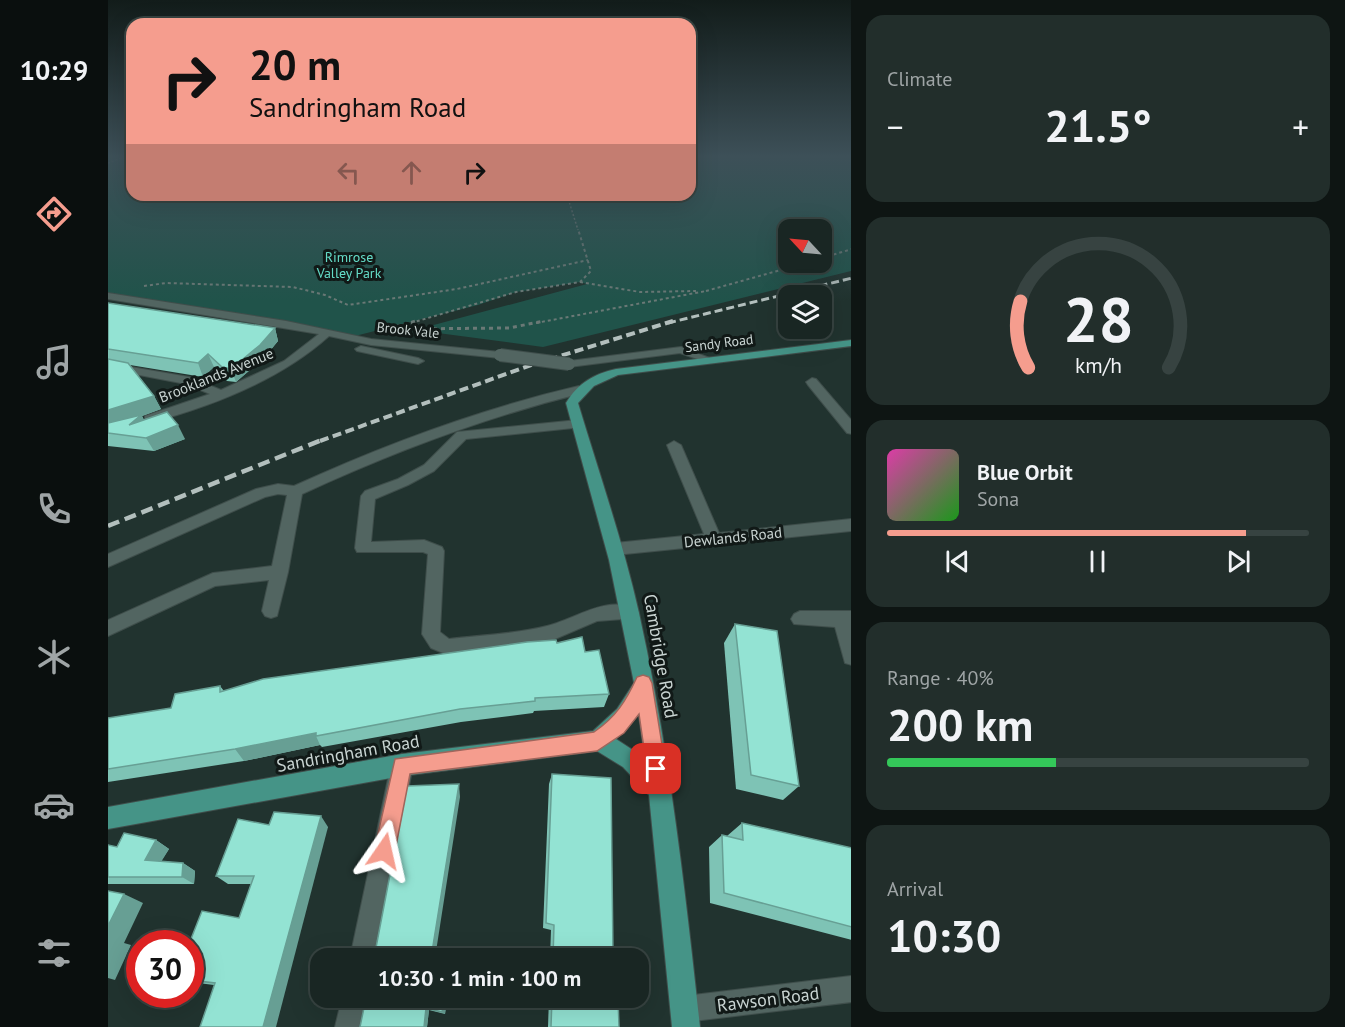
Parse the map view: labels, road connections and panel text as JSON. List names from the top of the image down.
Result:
{
  "streets": {
    "main road": ["Sandy Road", "Cambridge Road", "Sandringham Road"],
    "street": [
      "Brook Vale",
      "Brooklands Avenue",
      "Dewlands Road",
      "Rawson Road"
    ]
  },
  "crossings": [
    ["Brook Vale", "Sandy Road"],
    ["Brook Vale", "Brooklands Avenue"],
    ["Sandy Road", "Cambridge Road"],
    ["Dewlands Road", "Cambridge Road"],
    ["Cambridge Road", "Rawson Road"]
  ],
  "parks": ["Rimrose Valley Park"],
  "north": "top left",
  "page": {
    "tabs": "10:29",
    "tile": [
      "Climate",
      ["Range · 40%", "200 km"],
      ["Arrival", "10:30"]
    ],
    "turn": ["20 m", "Sandringham Road"],
    "heat": ["−", "21.5°", "+"],
    "song": ["Blue Orbit", "Sona"],
    "limit": "30",
    "trip": "10:30 · 1 min · 100 m",
    "gauge": ["28", "km/h"]
  }
}
